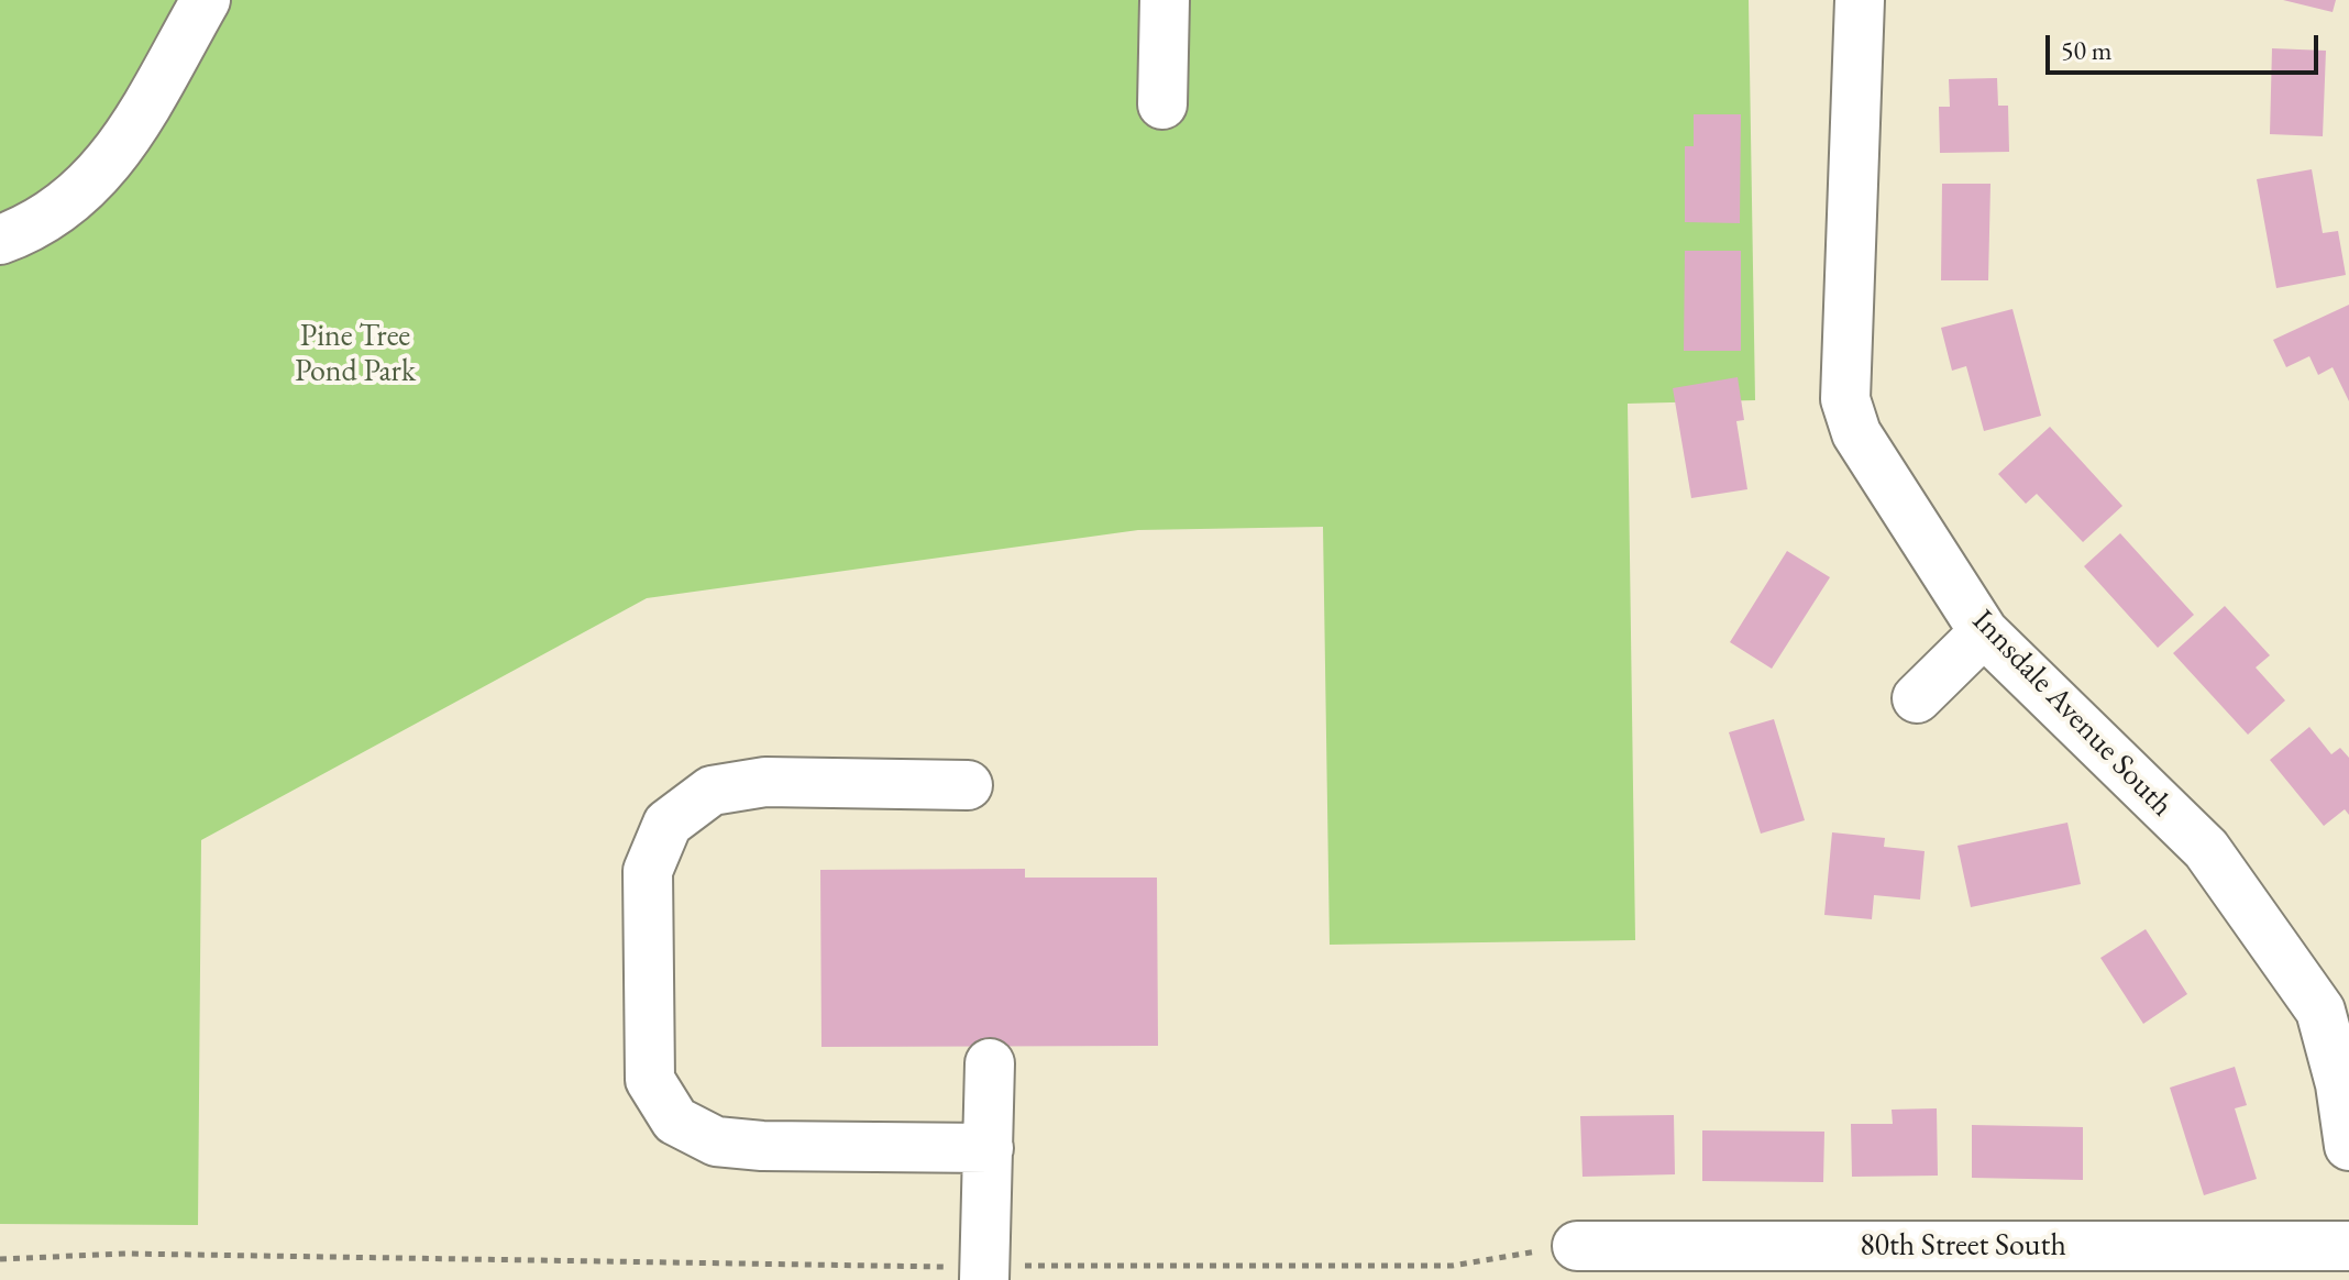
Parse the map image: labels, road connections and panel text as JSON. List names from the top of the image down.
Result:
{
  "streets": {
    "street": ["Innsdale Avenue South", "80th Street South"]
  },
  "parks": ["Pine Tree Pond Park"],
  "scale_bar": "50 m"
}
